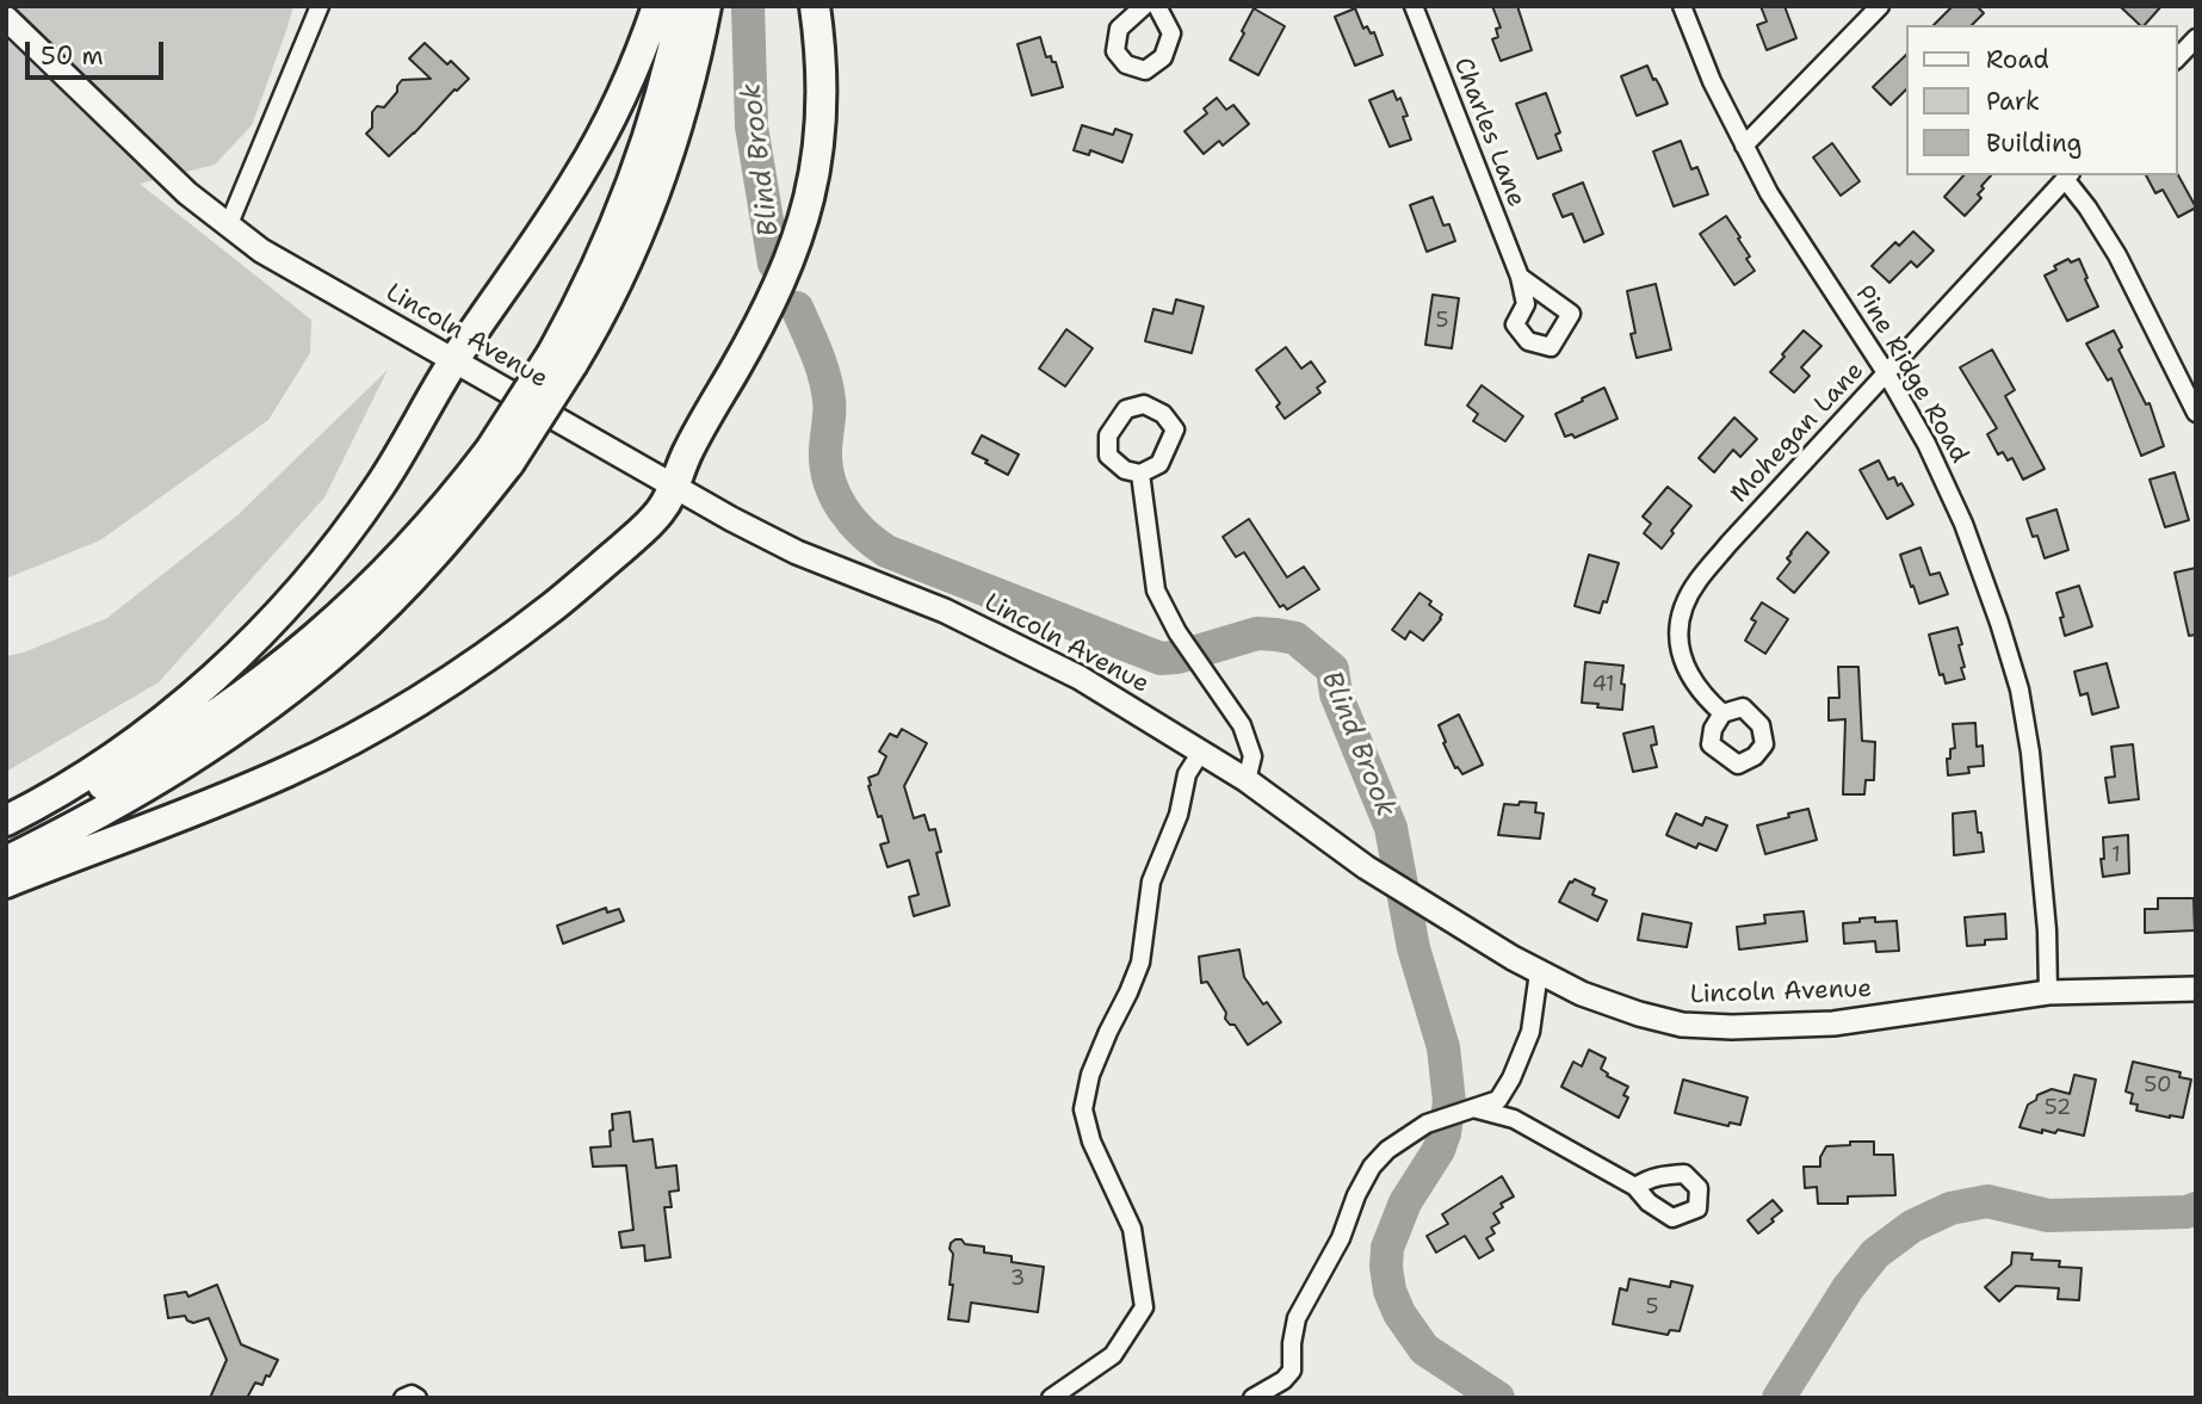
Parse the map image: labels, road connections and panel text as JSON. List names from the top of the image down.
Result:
{
  "streets": {
    "street": [
      "Charles Lane",
      "Lincoln Avenue",
      "Pine Ridge Road",
      "Mohegan Lane"
    ]
  },
  "crossings": [
    ["Lincoln Avenue", "Pine Ridge Road"],
    ["Pine Ridge Road", "Mohegan Lane"]
  ],
  "water": ["Blind Brook"],
  "house_numbers": [
    "5",
    "41",
    "1",
    "50",
    "52",
    "3",
    "5"
  ],
  "legend": ["Road", "Park", "Building"],
  "scale_bar": "50 m"
}
